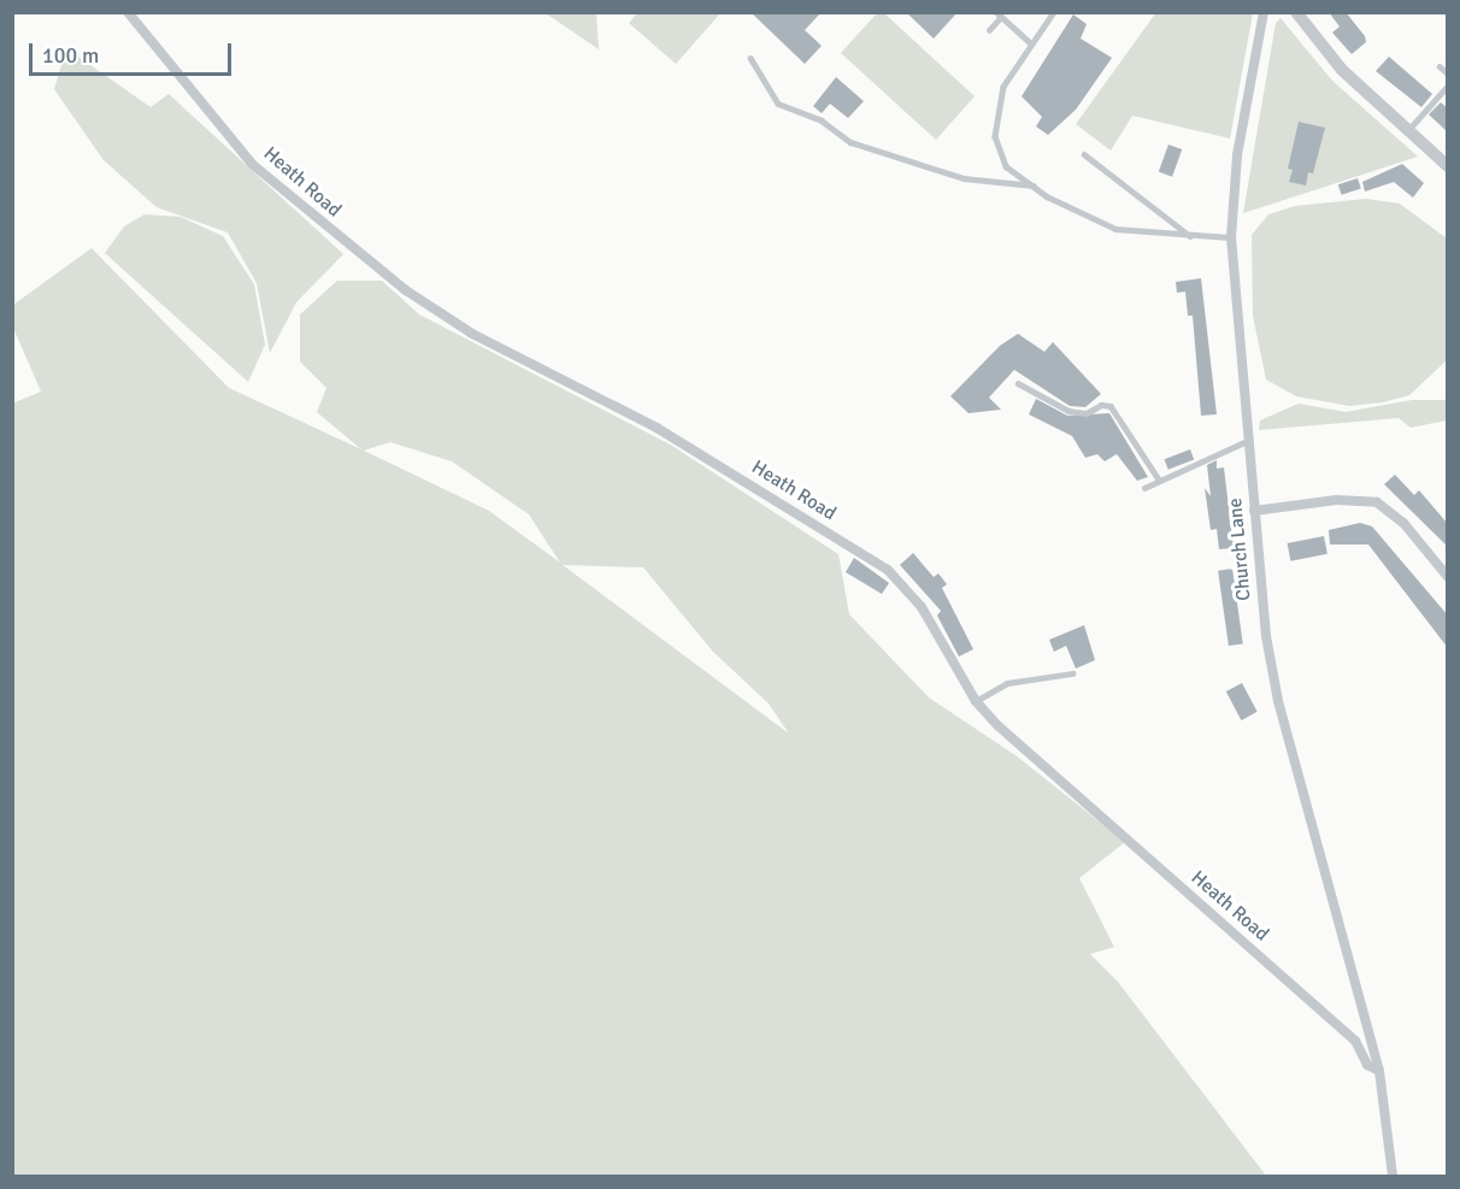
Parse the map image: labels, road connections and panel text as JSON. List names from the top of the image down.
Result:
{
  "streets": {
    "street": ["Heath Road", "Church Lane"]
  },
  "crossings": [
    ["Heath Road", "Church Lane"]
  ],
  "scale_bar": "100 m"
}
